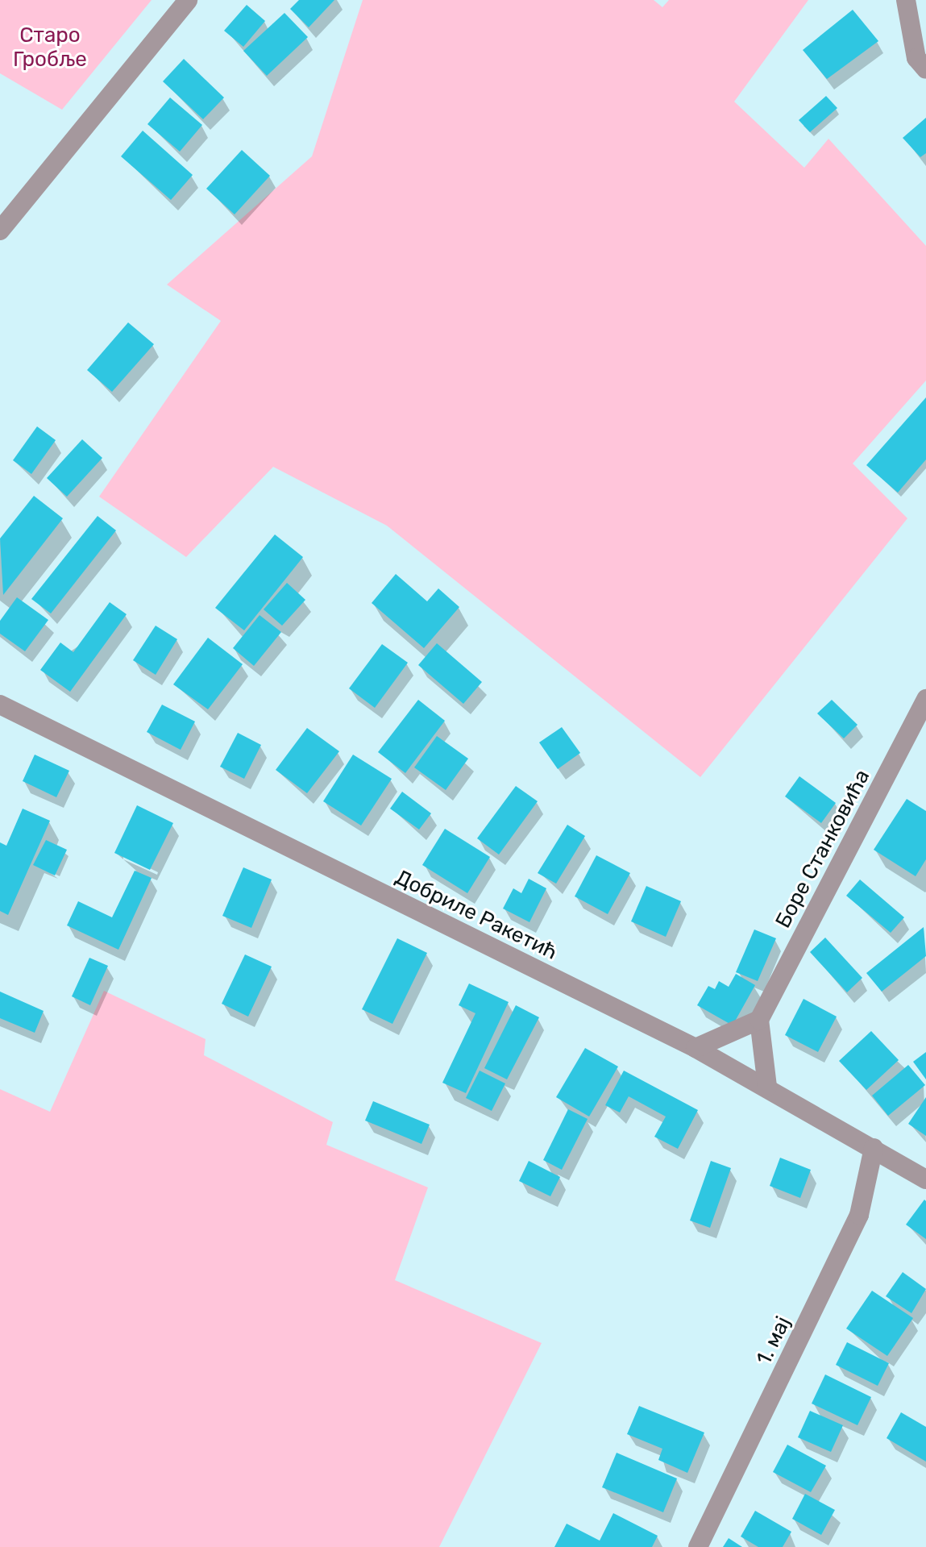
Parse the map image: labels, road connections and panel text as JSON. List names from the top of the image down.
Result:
{
  "streets": {
    "street": ["Боре Станковића", "Добриле Ракетић", "1. мај"]
  },
  "crossings": [
    ["Добриле Ракетић", "1. мај"]
  ],
  "parks": ["Старо Гробље"]
}
